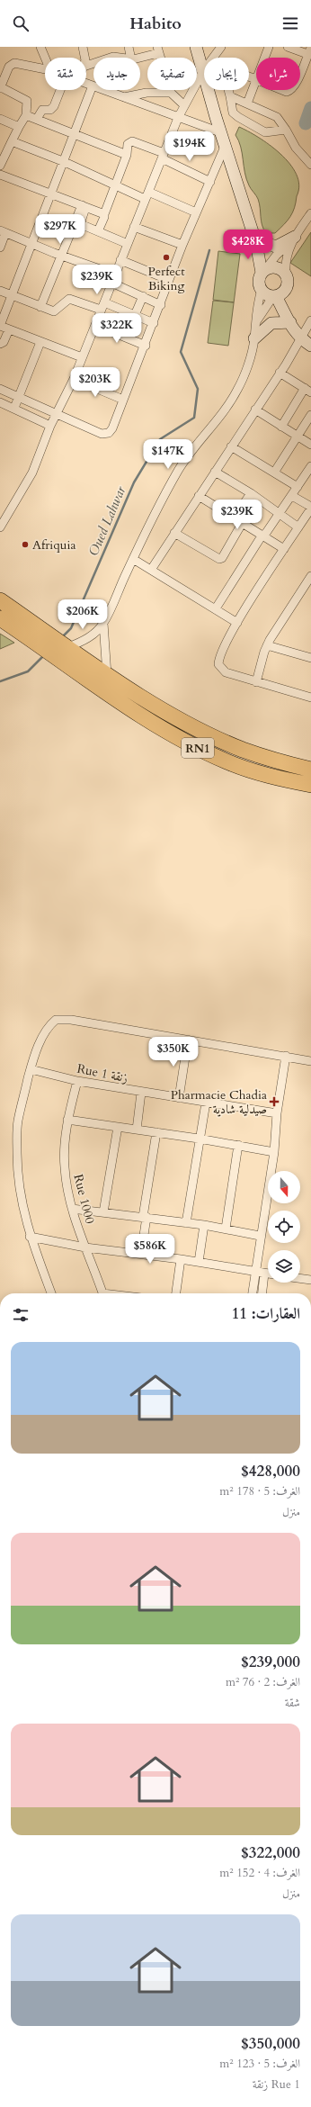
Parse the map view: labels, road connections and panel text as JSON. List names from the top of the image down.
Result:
{
  "streets": {
    "highway": ["RN1"],
    "street": ["Rue 1 زنقة", "Rue 1000"]
  },
  "crossings": [
    ["Rue 1 زنقة", "Rue 1000"]
  ],
  "water": ["Oued Lahwar"],
  "places": {
    "other": ["Perfect Biking", "Afriquia"],
    "health": ["Pharmacie Chadia صيدلية شادية"]
  },
  "north": "bottom",
  "page": {
    "header": "Habito",
    "chip": [
      "شراء",
      "إيجار",
      "تصفية",
      "جديد",
      "شقة"
    ],
    "price": [
      "$194K",
      "$297K",
      "$428K",
      "$239K",
      "$322K",
      "$203K",
      "$147K",
      "$239K",
      "$206K",
      "$350K",
      "$586K"
    ],
    "heading": "العقارات: 11",
    "list": [
      {
        "name": "$428,000",
        "note": "الغرف: 5 · 178 m² · منزل"
      },
      {
        "name": "$239,000",
        "note": "الغرف: 2 · 76 m² · شقة"
      },
      {
        "name": "$322,000",
        "note": "الغرف: 4 · 152 m² · منزل"
      },
      {
        "name": "$350,000",
        "note": "الغرف: 5 · 123 m² · Rue 1 زنقة"
      }
    ]
  }
}
